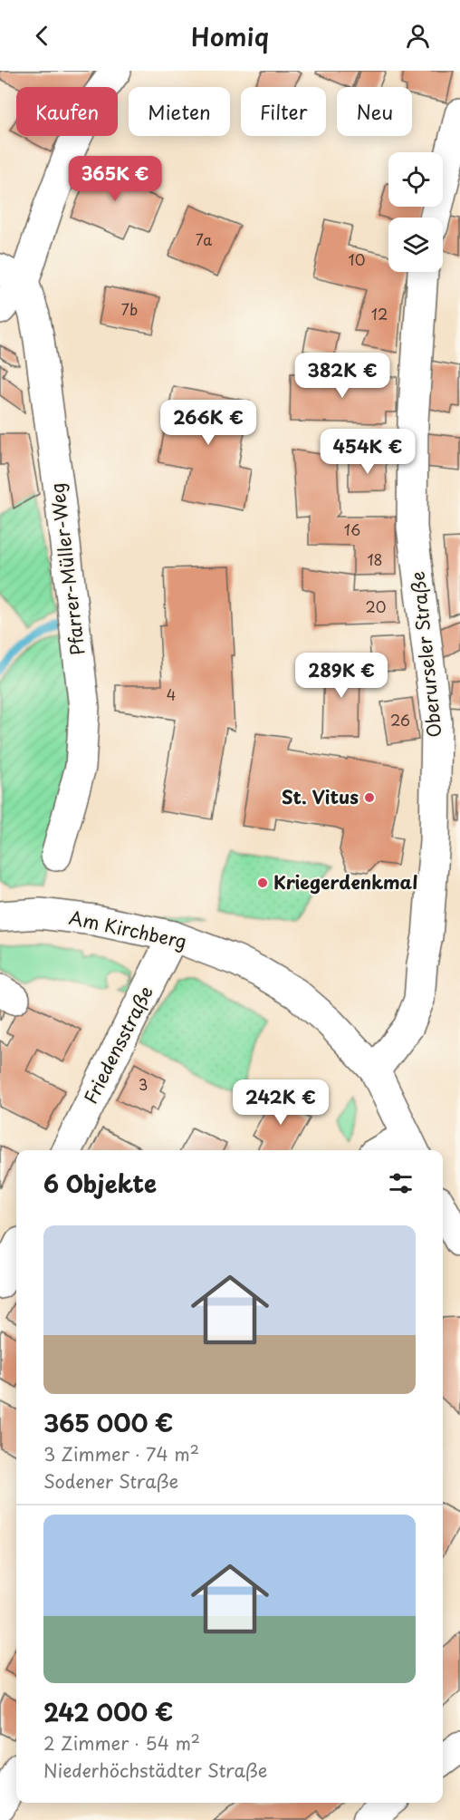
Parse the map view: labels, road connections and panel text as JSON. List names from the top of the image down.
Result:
{
  "streets": {
    "street": [
      "Pfarrer-Müller-Weg",
      "Oberurseler Straße",
      "Am Kirchberg",
      "Friedensstraße"
    ]
  },
  "crossings": [
    ["Oberurseler Straße", "Am Kirchberg"],
    ["Am Kirchberg", "Friedensstraße"]
  ],
  "places": ["St. Vitus", "Kriegerdenkmal"],
  "house_numbers": [
    "7a",
    "10",
    "7b",
    "12",
    "16",
    "18",
    "20",
    "4",
    "26",
    "3"
  ],
  "page": {
    "header": "Homiq",
    "chip": [
      "Kaufen",
      "Mieten",
      "Filter",
      "Neu"
    ],
    "price": [
      "365K €",
      "382K €",
      "266K €",
      "454K €",
      "289K €",
      "242K €"
    ],
    "heading": "6 Objekte",
    "list": [
      {
        "name": "365 000 €",
        "note": "3 Zimmer · 74 m² · Sodener Straße"
      },
      {
        "name": "242 000 €",
        "note": "2 Zimmer · 54 m² · Niederhöchstädter Straße"
      }
    ]
  }
}
